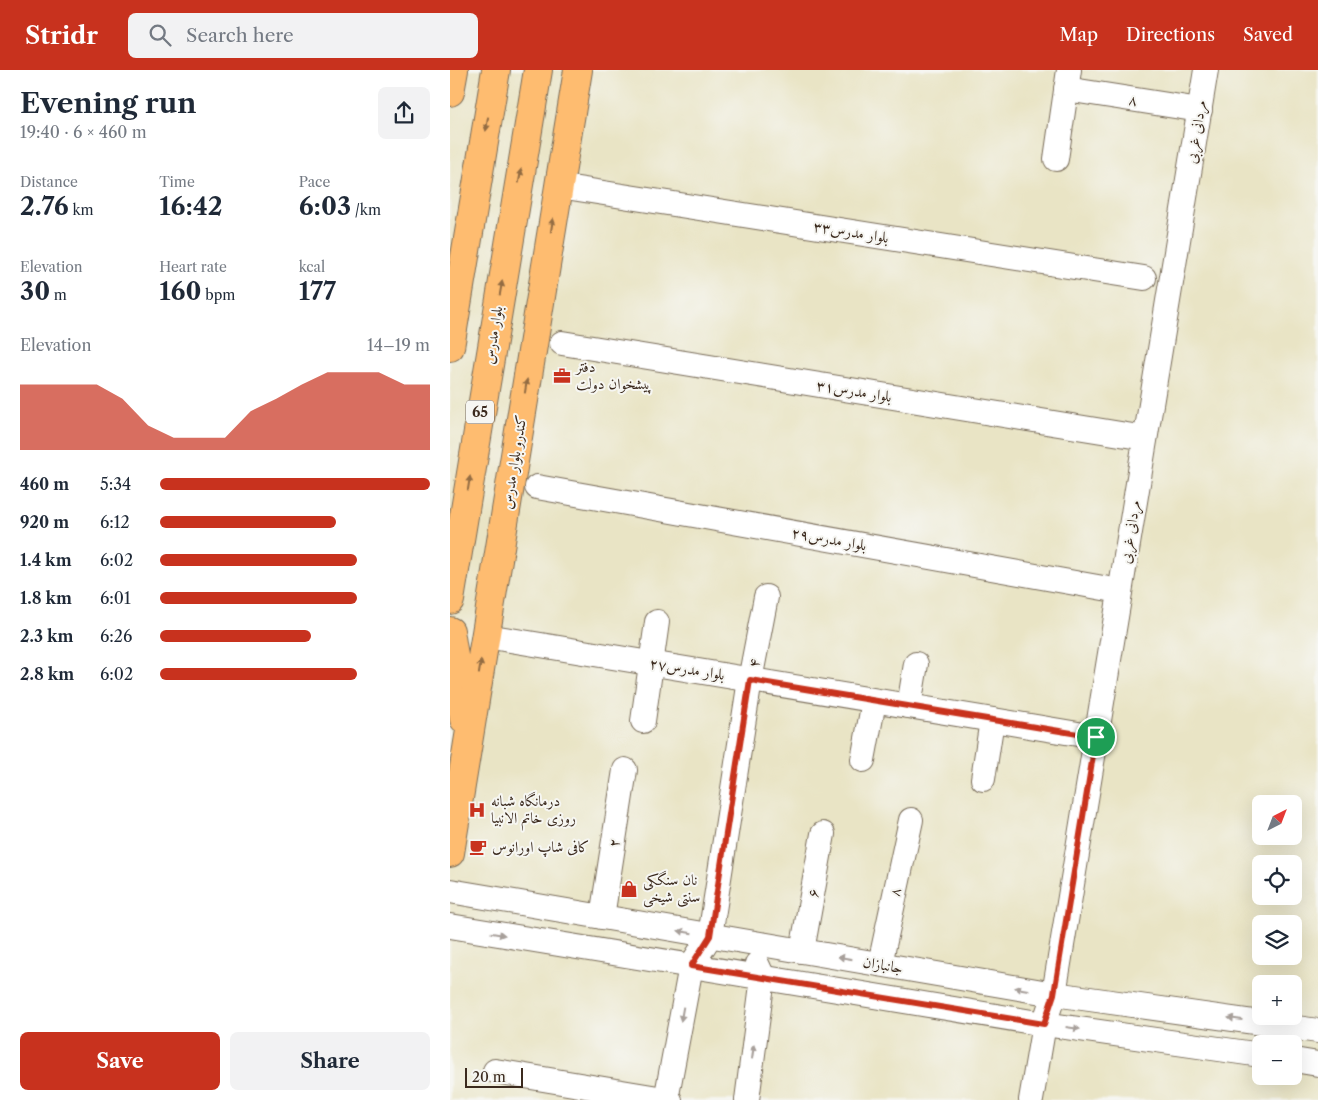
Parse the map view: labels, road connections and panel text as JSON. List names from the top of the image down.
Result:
{
  "streets": {
    "main road": ["بلوار مدرس", "65", "کندرو بلوار مدرس"],
    "street": [
      "۸",
      "مردانی غربی",
      "بلوار مدرس۳۳",
      "بلوار مدرس۳۱",
      "۲۹بلوار مدرس",
      "۴",
      "بلوار مدرس۲۷",
      "۲",
      "۶",
      "جانبازان"
    ]
  },
  "crossings": [
    ["۸", "مردانی غربی"],
    ["۸", "جانبازان"],
    ["مردانی غربی", "بلوار مدرس۳۱"],
    ["مردانی غربی", "۲۹بلوار مدرس"],
    ["مردانی غربی", "بلوار مدرس۲۷"],
    ["مردانی غربی", "جانبازان"],
    ["بلوار مدرس۳۳", "کندرو بلوار مدرس"],
    ["کندرو بلوار مدرس", "بلوار مدرس۲۷"],
    ["۴", "بلوار مدرس۲۷"],
    ["۴", "جانبازان"],
    ["۲", "جانبازان"],
    ["۶", "جانبازان"]
  ],
  "places": {
    "office": ["دفتر پیشخوان دولت"],
    "hospital": ["درمانگاه شبانه روزی خاتم الانبیا"],
    "cafe": ["کافی شاپ اورانوس"],
    "shop": ["نان سنگکی سنتی شیخی"]
  },
  "scale_bar": "20 m",
  "north": "top right",
  "page": {
    "header": "Stridr",
    "search": "Search here",
    "nav": ["Map", "Directions", "Saved"],
    "heading": ["Evening run", "19:40 · 6 × 460 m"],
    "stats": [
      ["Distance", "2.76 km"],
      ["Time", "16:42"],
      ["Pace", "6:03 /km"],
      ["Elevation", "30 m"],
      ["Heart rate", "160 bpm"],
      ["kcal", "177"]
    ],
    "chart": ["Elevation", "14–19 m"],
    "list": [
      {
        "name": "460 m",
        "note": "5:34"
      },
      {
        "name": "920 m",
        "note": "6:12"
      },
      {
        "name": "1.4 km",
        "note": "6:02"
      },
      {
        "name": "1.8 km",
        "note": "6:01"
      },
      {
        "name": "2.3 km",
        "note": "6:26"
      },
      {
        "name": "2.8 km",
        "note": "6:02"
      }
    ],
    "map_buttons": ["+", "−"],
    "buttons": ["Save", "Share"],
    "scale": "20 m"
  }
}
